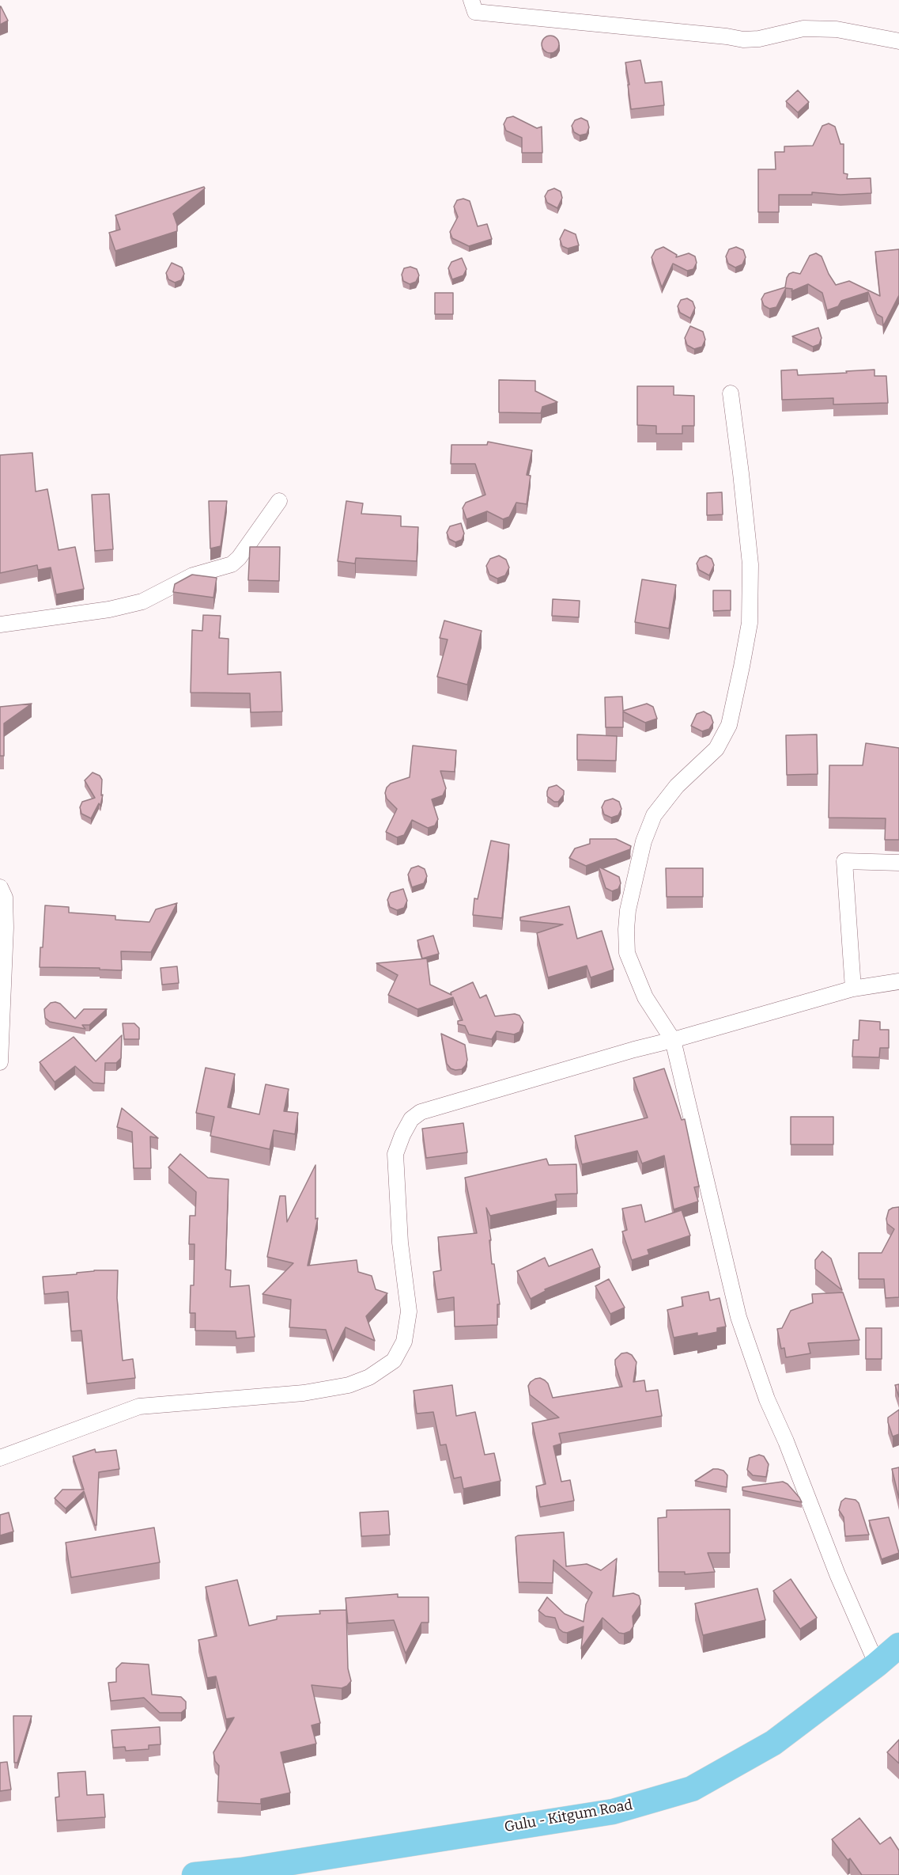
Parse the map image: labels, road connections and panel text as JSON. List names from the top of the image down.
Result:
{
  "streets": {
    "main road": ["Gulu - Kitgum Road"]
  }
}
